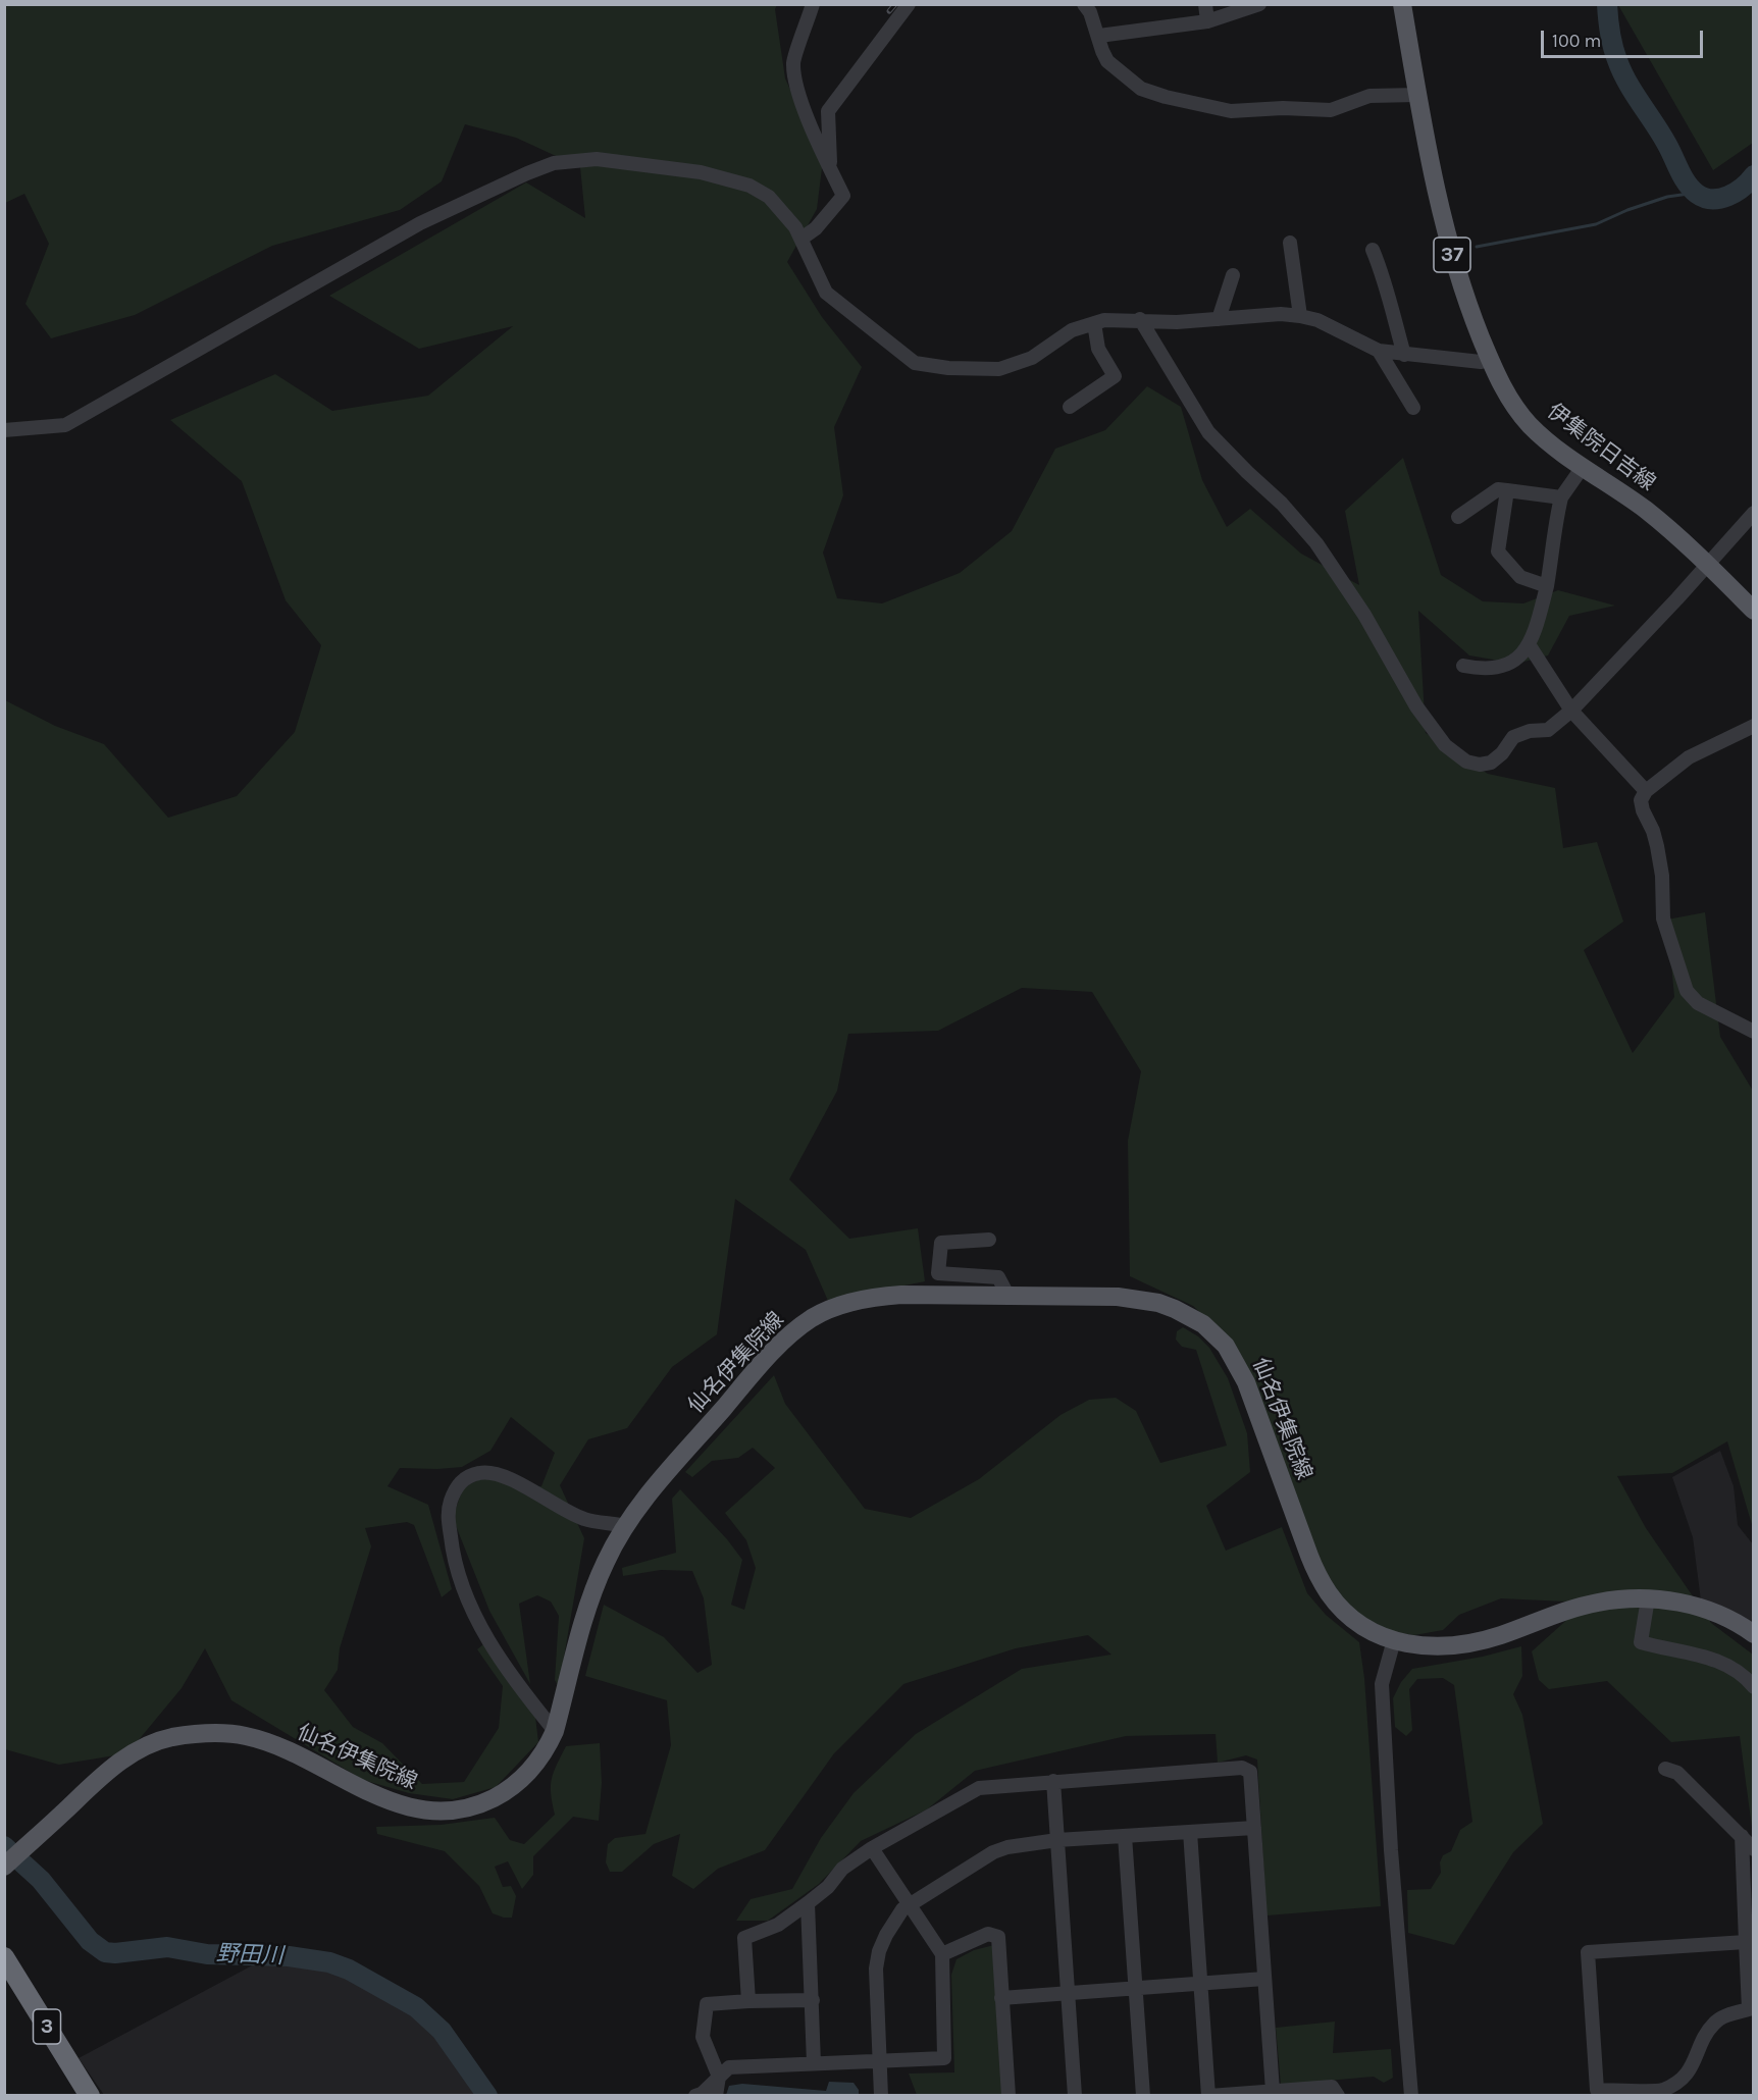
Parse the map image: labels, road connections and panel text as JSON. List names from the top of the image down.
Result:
{
  "streets": {
    "highway": ["3"],
    "main road": ["37", "伊集院日吉線", "仙名伊集院線"]
  },
  "water": ["野田川"],
  "scale_bar": "100 m"
}
